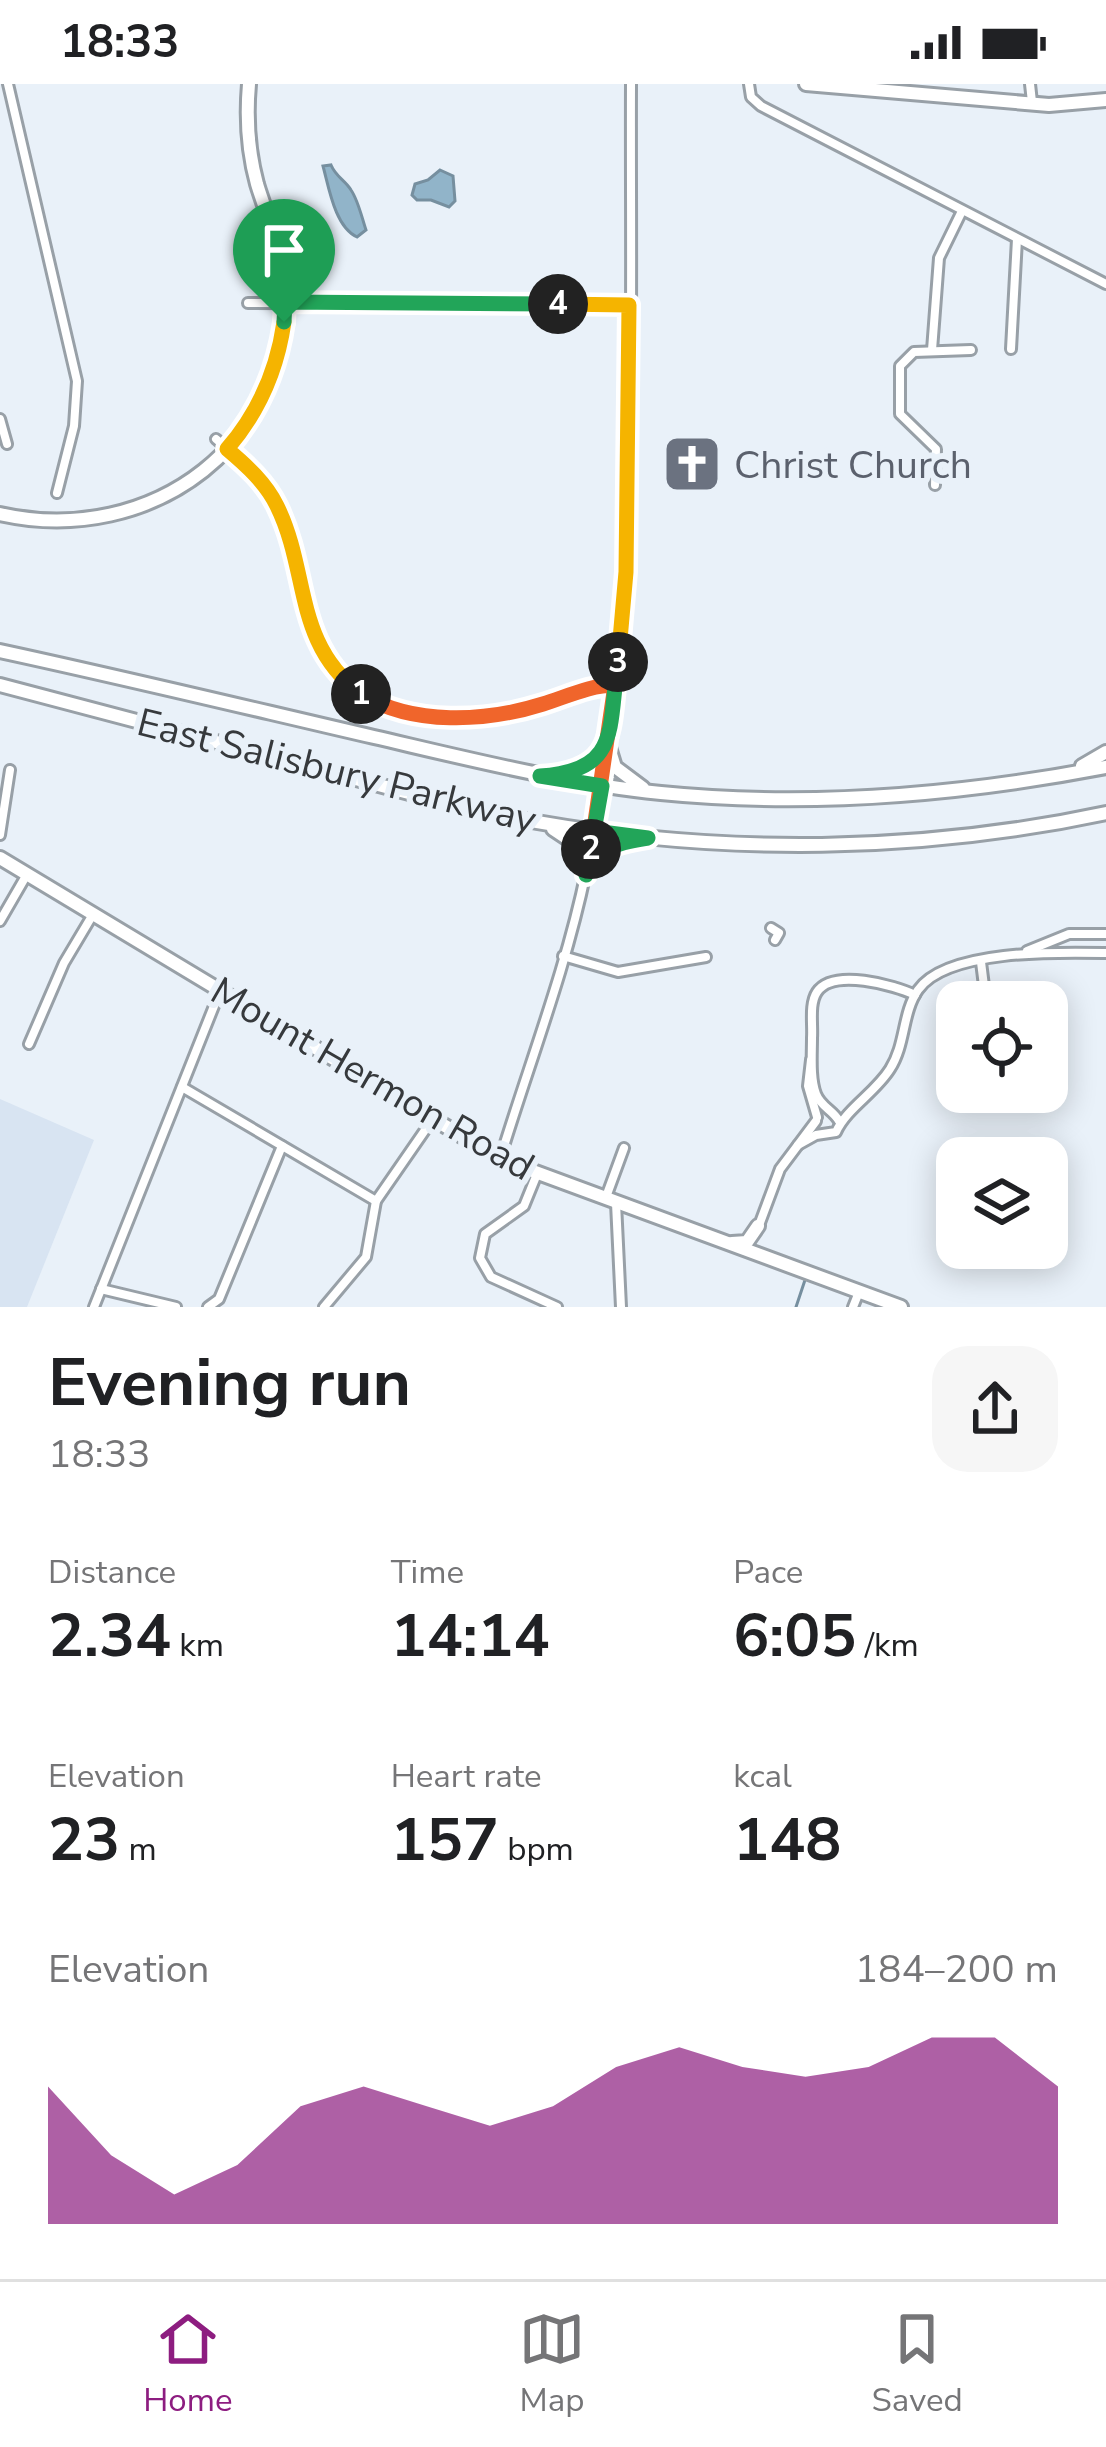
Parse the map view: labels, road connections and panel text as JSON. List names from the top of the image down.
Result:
{
  "streets": {
    "main road": ["East Salisbury Parkway", "Mount Hermon Road"]
  },
  "places": {
    "church": ["Christ Church"]
  },
  "page": {
    "status": "18:33",
    "pins": [
      "4",
      "3",
      "1",
      "2"
    ],
    "heading": ["Evening run", "18:33"],
    "stats": [
      ["Distance", "2.34 km"],
      ["Time", "14:14"],
      ["Pace", "6:05 /km"],
      ["Elevation", "23 m"],
      ["Heart rate", "157 bpm"],
      ["kcal", "148"]
    ],
    "chart": ["Elevation", "184–200 m"],
    "tabs": ["Home", "Map", "Saved"]
  }
}
